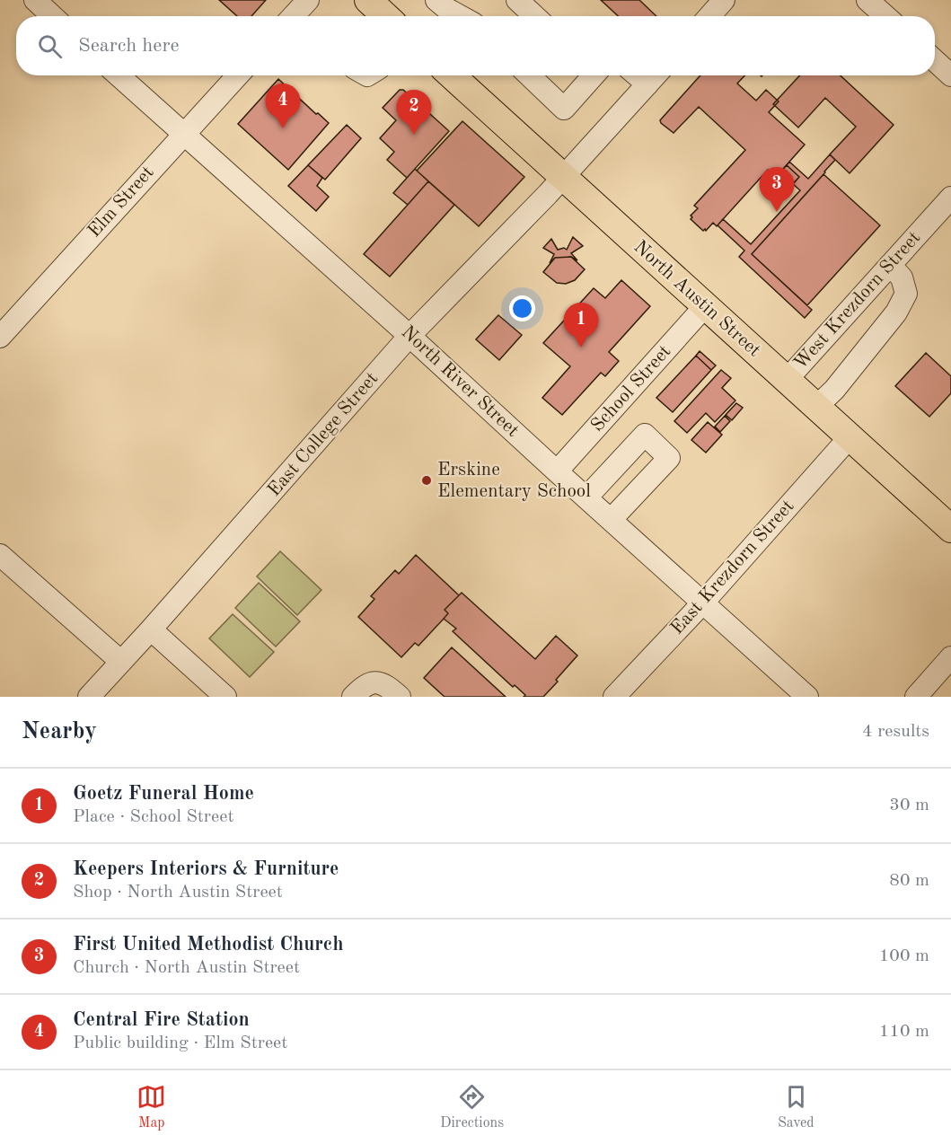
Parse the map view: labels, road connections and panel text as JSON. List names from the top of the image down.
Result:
{
  "streets": {
    "main road": ["North Austin Street"],
    "street": [
      "Elm Street",
      "West Krezdorn Street",
      "North River Street",
      "School Street",
      "East College Street",
      "East Krezdorn Street"
    ]
  },
  "crossings": [
    ["Elm Street", "North River Street"],
    ["North Austin Street", "West Krezdorn Street"],
    ["North Austin Street", "School Street"],
    ["North Austin Street", "East College Street"],
    ["North Austin Street", "East Krezdorn Street"],
    ["North River Street", "School Street"],
    ["North River Street", "East College Street"],
    ["North River Street", "East Krezdorn Street"]
  ],
  "places": ["Erskine Elementary School"],
  "page": {
    "search": "Search here",
    "pins": [
      "4",
      "2",
      "3",
      "1"
    ],
    "heading": ["Nearby", "4 results"],
    "list": [
      {
        "mark": "1",
        "name": "Goetz Funeral Home",
        "note": "Place · School Street",
        "value": "30 m"
      },
      {
        "mark": "2",
        "name": "Keepers Interiors & Furniture",
        "note": "Shop · North Austin Street",
        "value": "80 m"
      },
      {
        "mark": "3",
        "name": "First United Methodist Church",
        "note": "Church · North Austin Street",
        "value": "100 m"
      },
      {
        "mark": "4",
        "name": "Central Fire Station",
        "note": "Public building · Elm Street",
        "value": "110 m"
      }
    ],
    "nav": ["Map", "Directions", "Saved"]
  }
}
